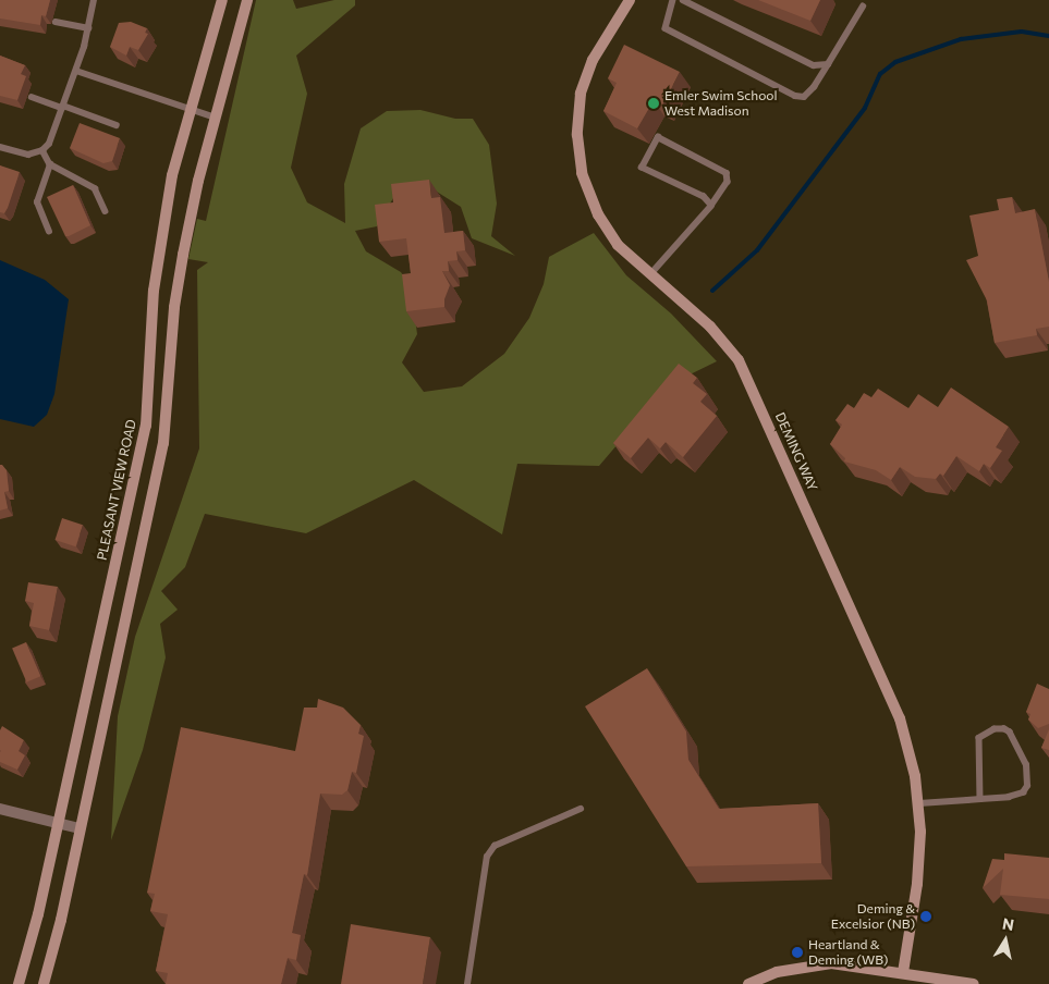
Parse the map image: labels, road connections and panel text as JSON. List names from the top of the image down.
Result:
{
  "streets": {
    "main road": ["DEMING WAY", "PLEASANT VIEW ROAD"]
  },
  "places": ["Emler Swim School West Madison", "Deming & Excelsior (NB)", "Heartland & Deming (WB)"],
  "north": "top"
}
